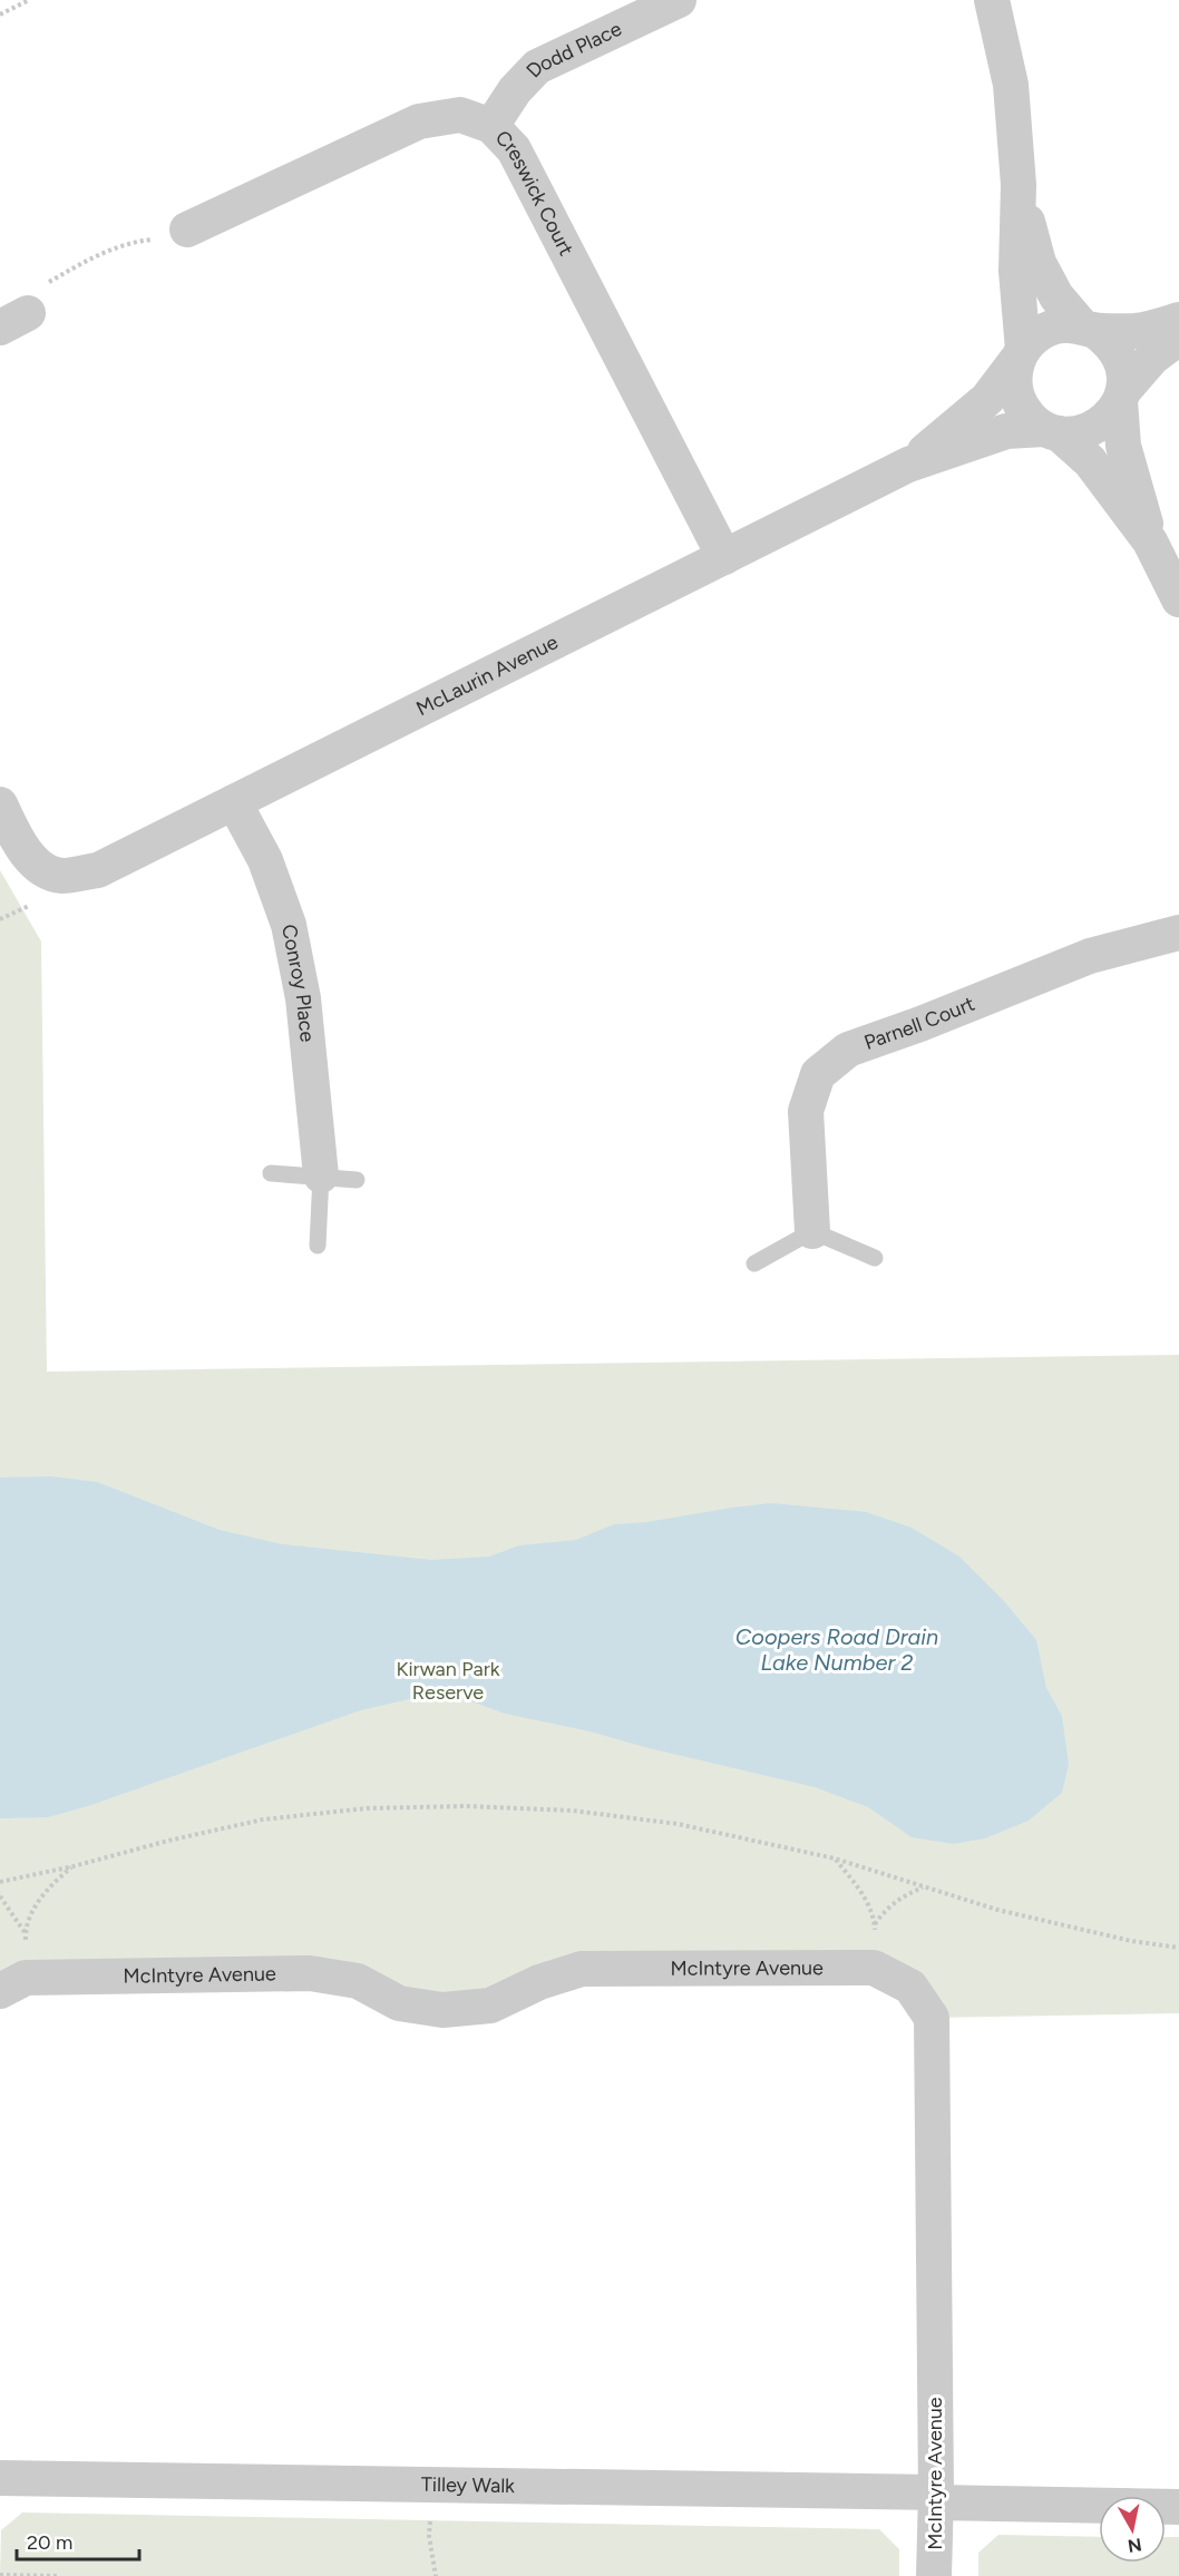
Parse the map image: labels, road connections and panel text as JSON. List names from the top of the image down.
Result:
{
  "streets": {
    "street": [
      "Dodd Place",
      "Creswick Court",
      "McLaurin Avenue",
      "Conroy Place",
      "Parnell Court",
      "McIntyre Avenue",
      "Tilley Walk"
    ]
  },
  "crossings": [
    ["Dodd Place", "Creswick Court"],
    ["Creswick Court", "McLaurin Avenue"],
    ["McLaurin Avenue", "Conroy Place"],
    ["McIntyre Avenue", "Tilley Walk"]
  ],
  "water": ["Coopers Road Drain Lake Number 2"],
  "parks": ["Kirwan Park Reserve"],
  "scale_bar": "20 m",
  "north": "bottom"
}
